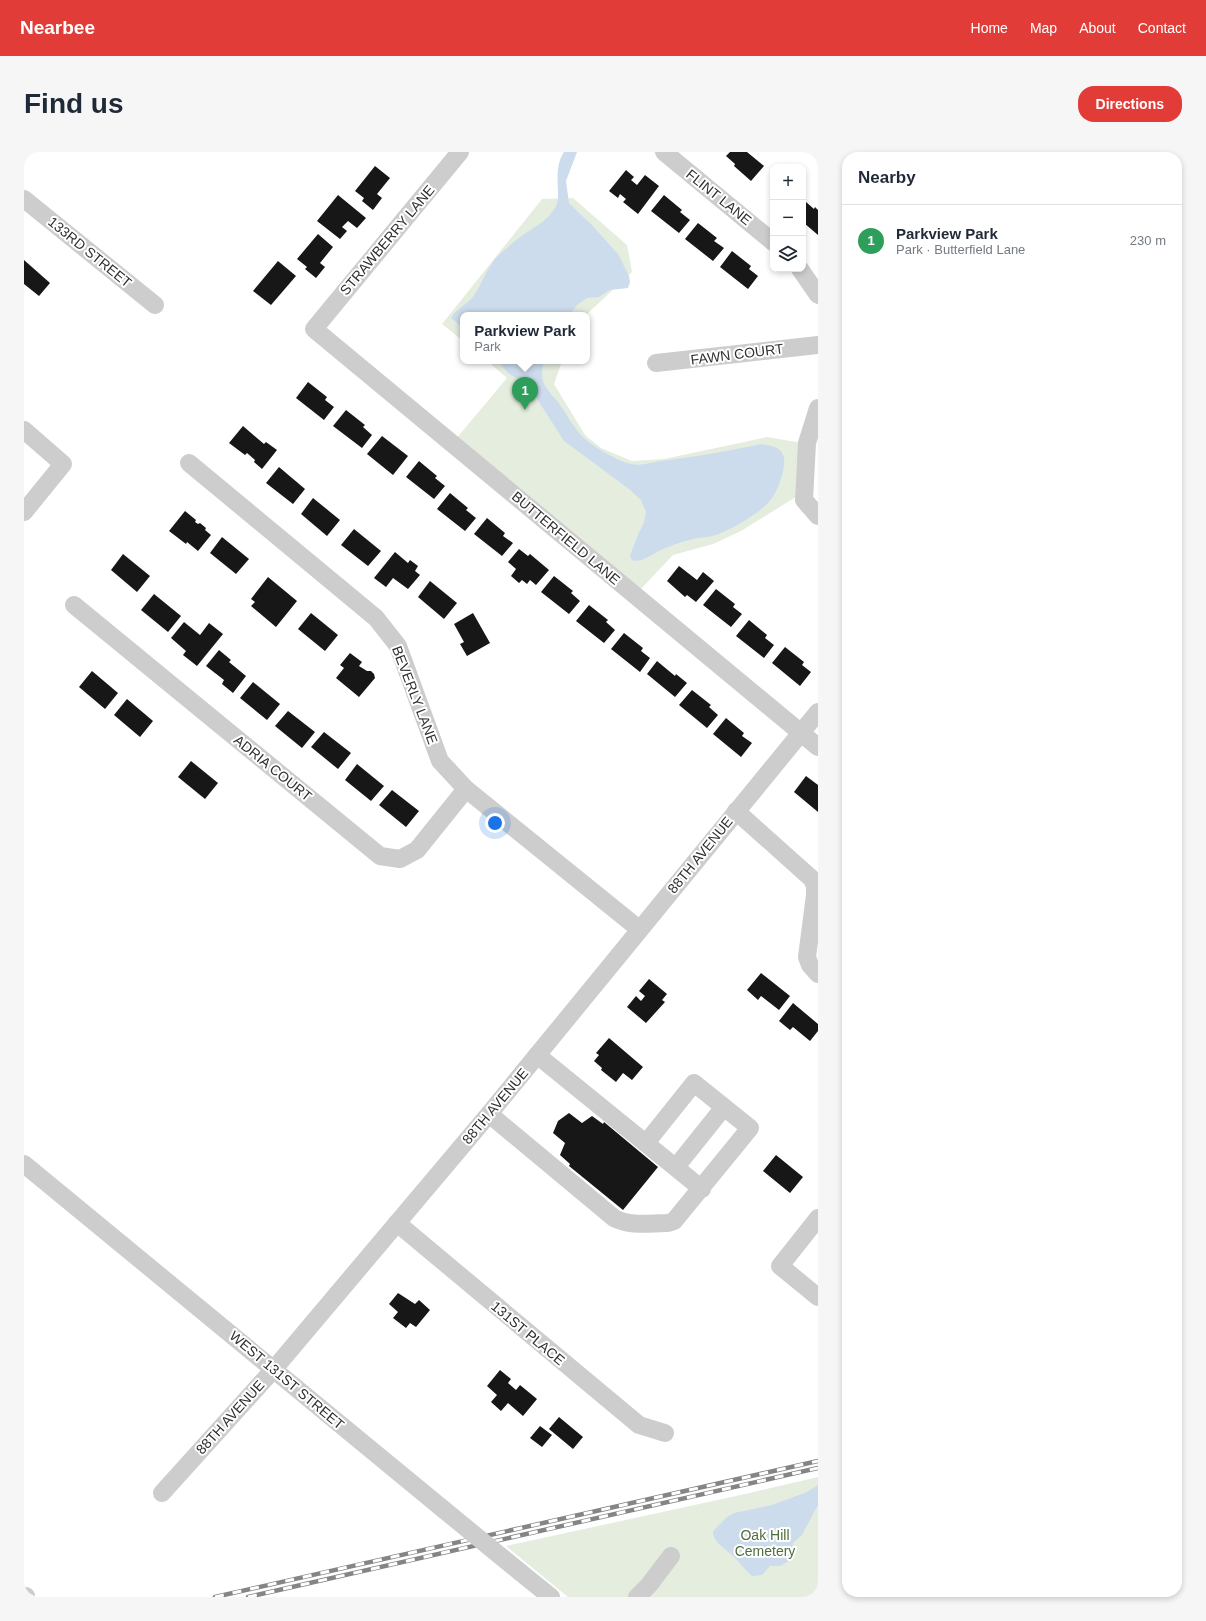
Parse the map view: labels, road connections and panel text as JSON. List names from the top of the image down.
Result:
{
  "streets": {
    "street": [
      "FLINT LANE",
      "STRAWBERRY LANE",
      "133RD STREET",
      "FAWN COURT",
      "BUTTERFIELD LANE",
      "BEVERLY LANE",
      "ADRIA COURT",
      "88TH AVENUE",
      "131ST PLACE",
      "WEST 131ST STREET"
    ]
  },
  "crossings": [
    ["STRAWBERRY LANE", "BUTTERFIELD LANE"],
    ["BUTTERFIELD LANE", "88TH AVENUE"],
    ["BEVERLY LANE", "ADRIA COURT"],
    ["BEVERLY LANE", "88TH AVENUE"],
    ["88TH AVENUE", "131ST PLACE"],
    ["88TH AVENUE", "WEST 131ST STREET"]
  ],
  "parks": ["Oak Hill Cemetery"],
  "page": {
    "header": "Nearbee",
    "nav": [
      "Home",
      "Map",
      "About",
      "Contact"
    ],
    "buttons": "Directions",
    "title": "Find us",
    "heading": "Nearby",
    "map_buttons": ["+", "−"],
    "list": [
      {
        "mark": "1",
        "name": "Parkview Park",
        "note": "Park · Butterfield Lane",
        "value": "230 m"
      }
    ],
    "popup": ["Parkview Park", "Park"],
    "pins": "1"
  }
}
